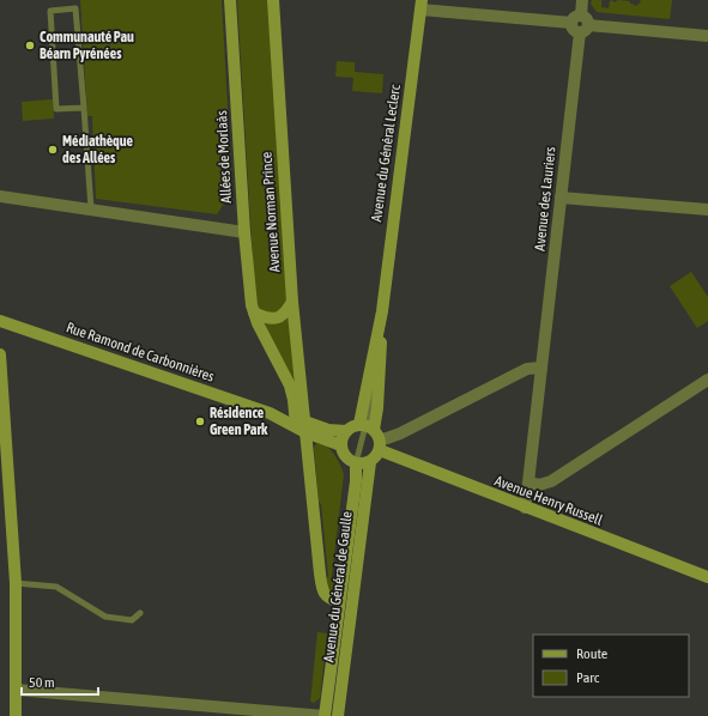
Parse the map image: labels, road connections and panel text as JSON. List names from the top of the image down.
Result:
{
  "streets": {
    "street": [
      "Avenue du Général Leclerc",
      "Allées de Morlaàs",
      "Avenue des Lauriers",
      "Avenue Norman Prince",
      "Rue Ramond de Carbonnières",
      "Avenue Henry Russell",
      "Avenue du Général de Gaulle"
    ]
  },
  "crossings": [
    ["Avenue du Général Leclerc", "Avenue Henry Russell"],
    ["Allées de Morlaàs", "Avenue Norman Prince"],
    ["Allées de Morlaàs", "Rue Ramond de Carbonnières"],
    ["Allées de Morlaàs", "Avenue du Général de Gaulle"],
    ["Avenue des Lauriers", "Avenue Henry Russell"],
    ["Avenue Norman Prince", "Rue Ramond de Carbonnières"]
  ],
  "places": ["Communauté Pau Béarn Pyrénées", "Médiathèque des Allées", "Résidence Green Park"],
  "legend": ["Route", "Parc"],
  "scale_bar": "50 m"
}
